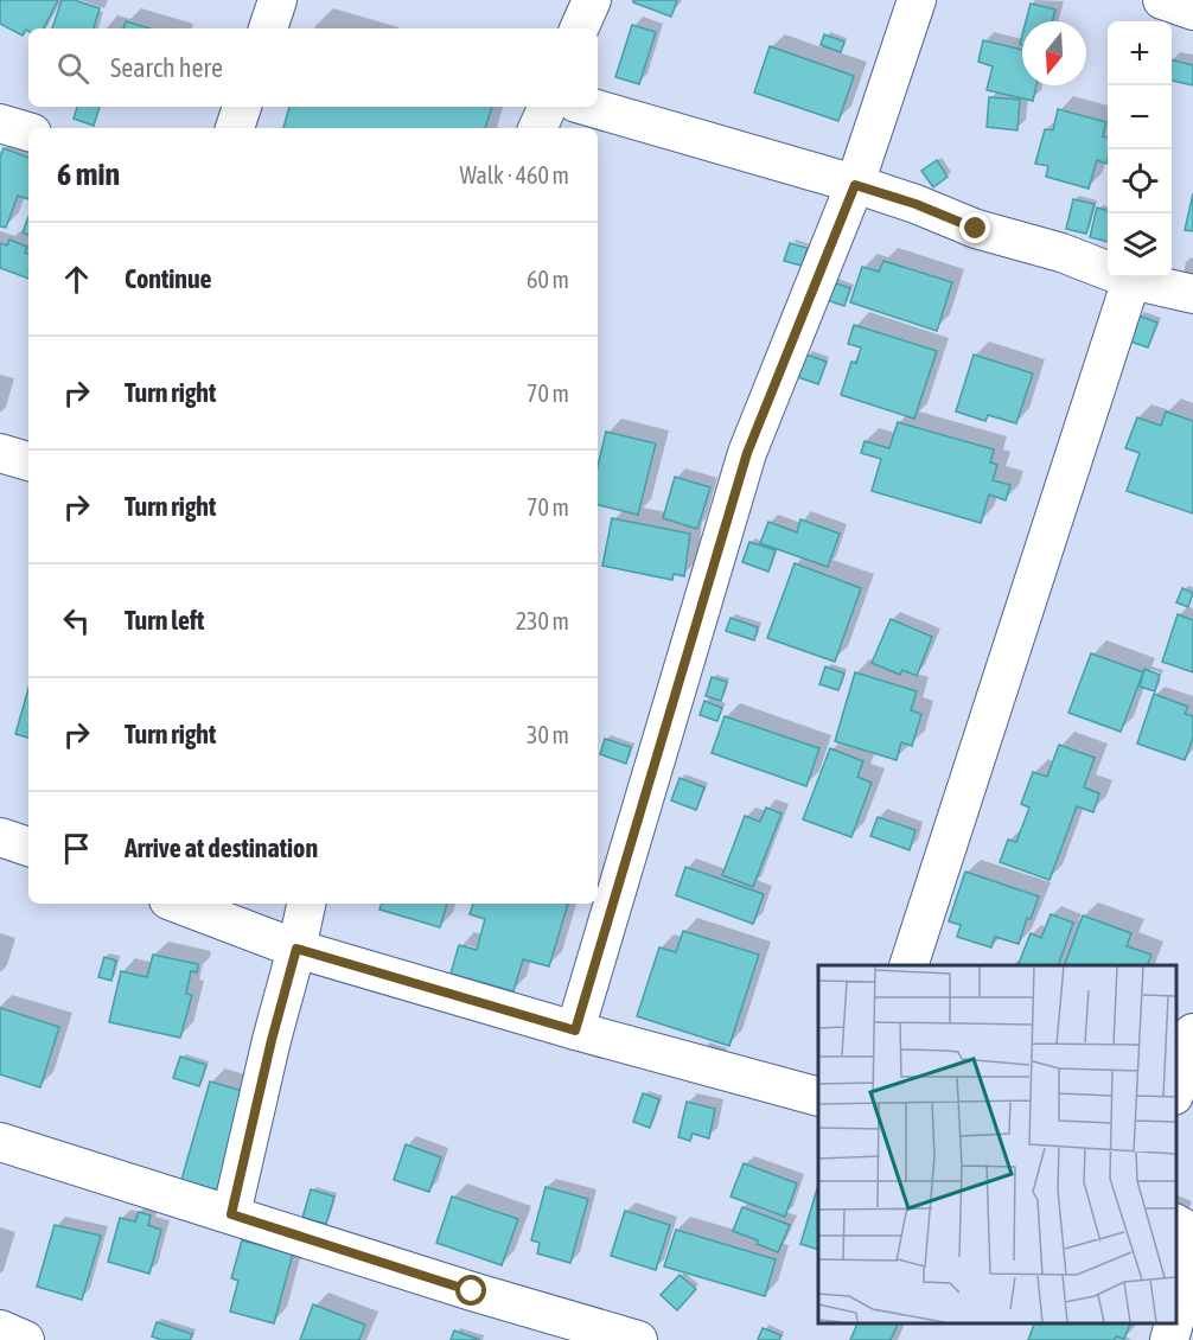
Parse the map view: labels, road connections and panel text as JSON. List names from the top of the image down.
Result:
{
  "north": "bottom",
  "page": {
    "map_buttons": ["+", "−"],
    "search": "Search here",
    "heading": ["6 min", "Walk · 460 m"],
    "list": [
      ["Continue", "60 m"],
      ["Turn right", "70 m"],
      ["Turn right", "70 m"],
      ["Turn left", "230 m"],
      ["Turn right", "30 m"],
      "Arrive at destination"
    ]
  }
}
